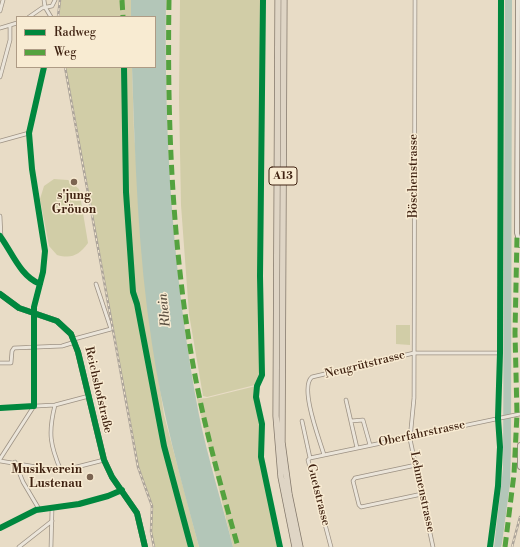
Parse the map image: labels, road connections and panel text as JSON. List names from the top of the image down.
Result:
{
  "streets": {
    "highway": ["A13"],
    "main road": ["Reichshofstraße"],
    "street": [
      "Böschenstrasse",
      "Neugrütstrasse",
      "Oberfahrstrasse",
      "Lehmenstrasse",
      "Guetstrasse"
    ]
  },
  "crossings": [
    ["Böschenstrasse", "Neugrütstrasse"],
    ["Böschenstrasse", "Oberfahrstrasse"],
    ["Böschenstrasse", "Lehmenstrasse"],
    ["Neugrütstrasse", "Oberfahrstrasse"],
    ["Neugrütstrasse", "Guetstrasse"],
    ["Oberfahrstrasse", "Lehmenstrasse"],
    ["Oberfahrstrasse", "Guetstrasse"]
  ],
  "water": ["Rhein"],
  "places": ["s'jung Gröuon", "Musikverein Lustenau"],
  "legend": ["Radweg", "Weg"]
}
